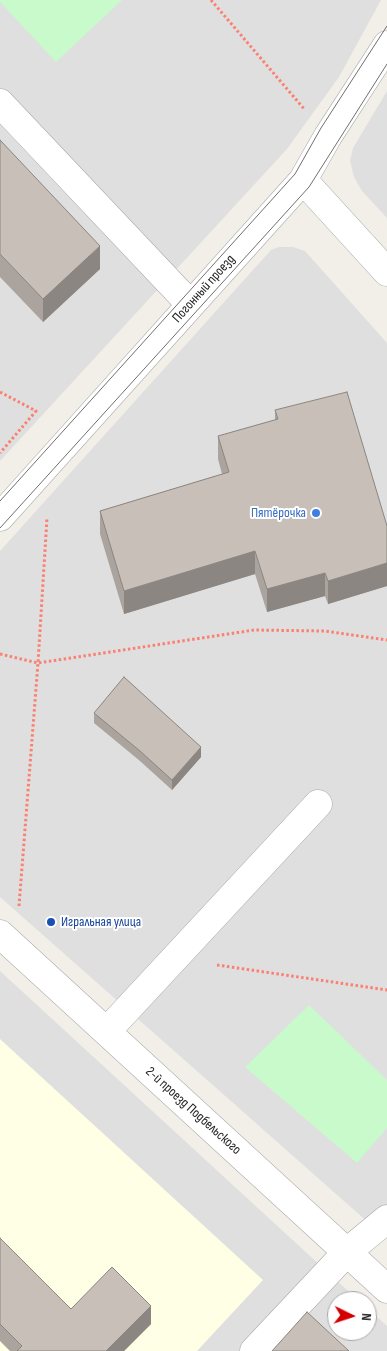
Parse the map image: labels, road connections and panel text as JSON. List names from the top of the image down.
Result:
{
  "streets": {
    "street": ["Погонный проезд", "2-й проезд Подбельского"]
  },
  "places": ["Пятёрочка", "Игральная улица"],
  "north": "right"
}
